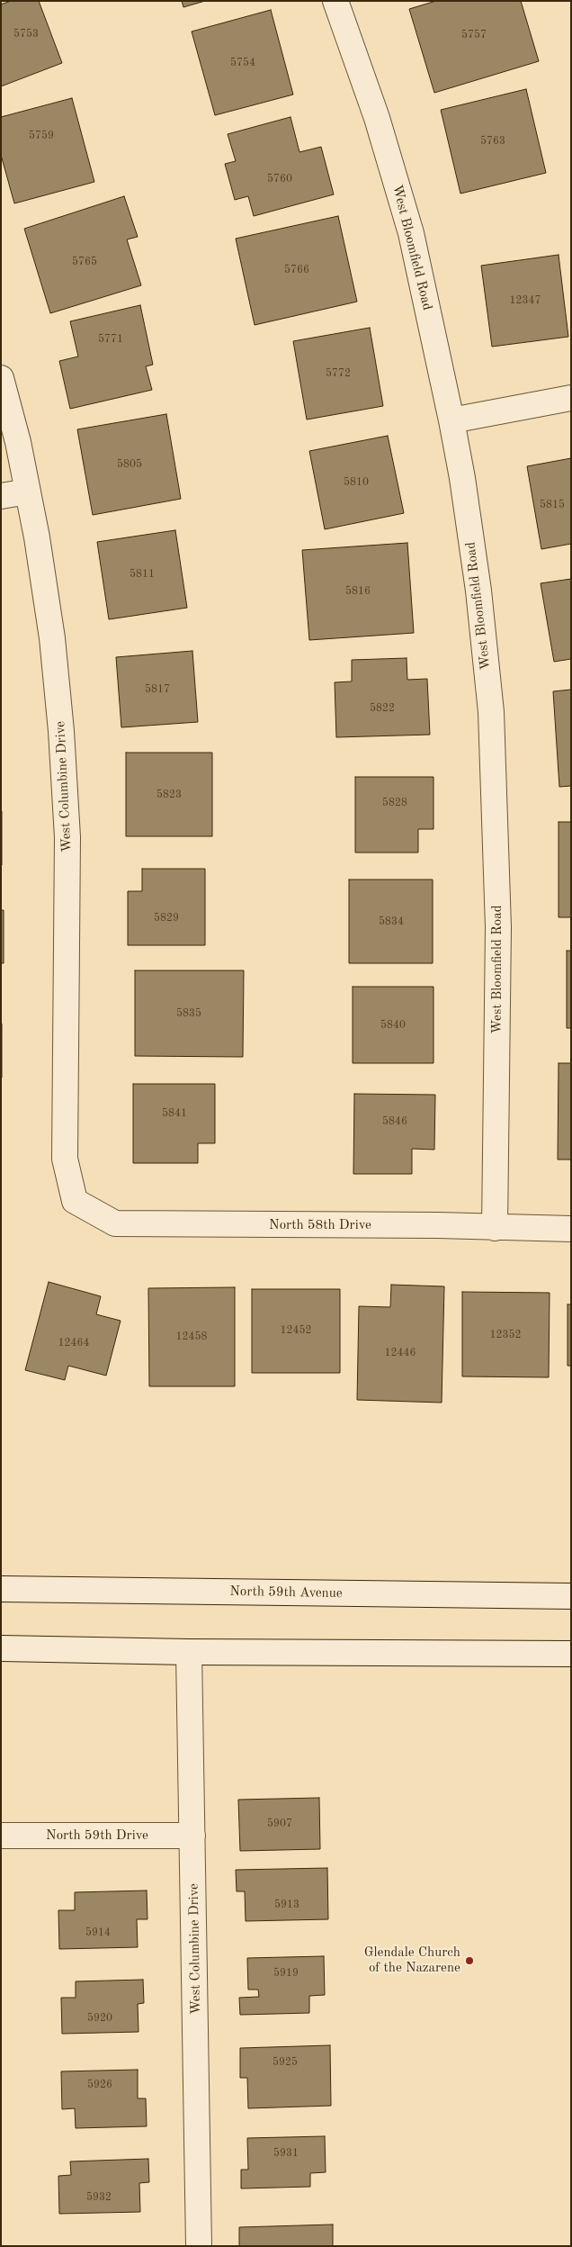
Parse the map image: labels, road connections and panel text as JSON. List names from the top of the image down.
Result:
{
  "streets": {
    "street": [
      "West Bloomfield Road",
      "West Columbine Drive",
      "North 58th Drive",
      "North 59th Avenue",
      "North 59th Drive"
    ]
  },
  "crossings": [
    ["West Bloomfield Road", "North 58th Drive"],
    ["West Columbine Drive", "North 58th Drive"],
    ["West Columbine Drive", "North 59th Drive"]
  ],
  "places": ["Glendale Church of the Nazarene"],
  "house_numbers": [
    "5753",
    "5757",
    "5754",
    "5759",
    "5763",
    "5760",
    "5765",
    "5766",
    "12347",
    "5771",
    "5772",
    "5805",
    "5810",
    "5815",
    "5811",
    "5816",
    "5817",
    "5822",
    "5823",
    "5828",
    "5829",
    "5834",
    "5835",
    "5840",
    "5841",
    "5846",
    "12452",
    "12352",
    "12458",
    "12464",
    "12446",
    "5907",
    "5913",
    "5914",
    "5919",
    "5920",
    "5925",
    "5926",
    "5931",
    "5932"
  ]
}
